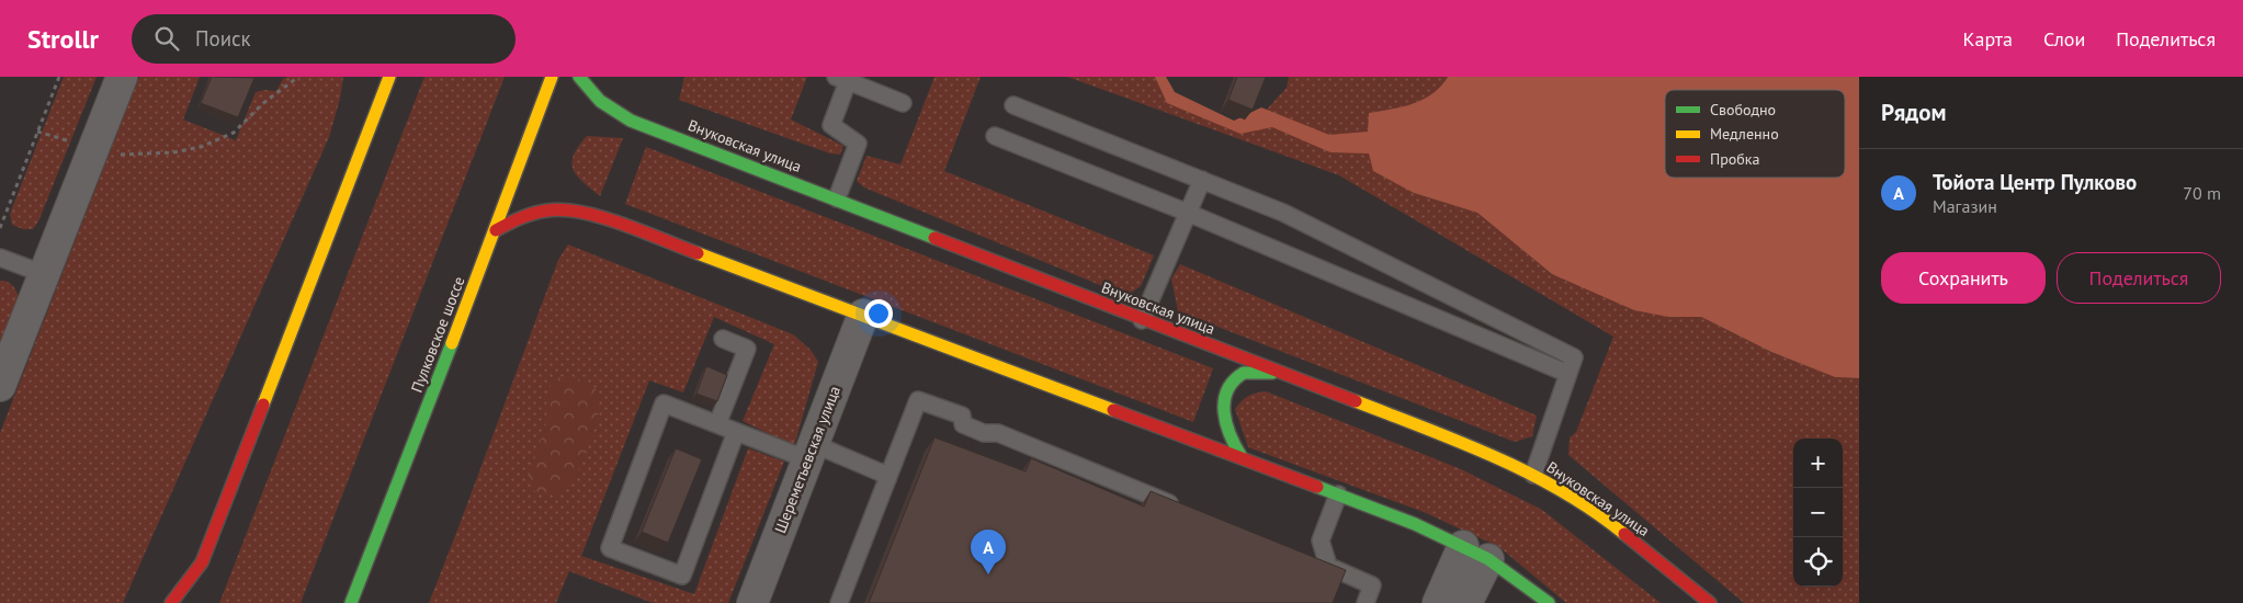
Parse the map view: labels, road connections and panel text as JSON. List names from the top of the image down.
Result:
{
  "streets": {
    "main road": ["Внуковская улица", "Пулковское шоссе"],
    "street": ["Шереметьевская улица"]
  },
  "legend": ["Свободно", "Медленно", "Пробка"],
  "page": {
    "header": "Strollr",
    "search": "Поиск",
    "nav": ["Карта", "Слои", "Поделиться"],
    "heading": "Рядом",
    "list": [
      {
        "mark": "A",
        "name": "Тойота Центр Пулково",
        "note": "Магазин",
        "value": "70 m"
      }
    ],
    "buttons": ["Сохранить", "Поделиться"],
    "map_buttons": ["+", "−"],
    "pins": "A"
  }
}
